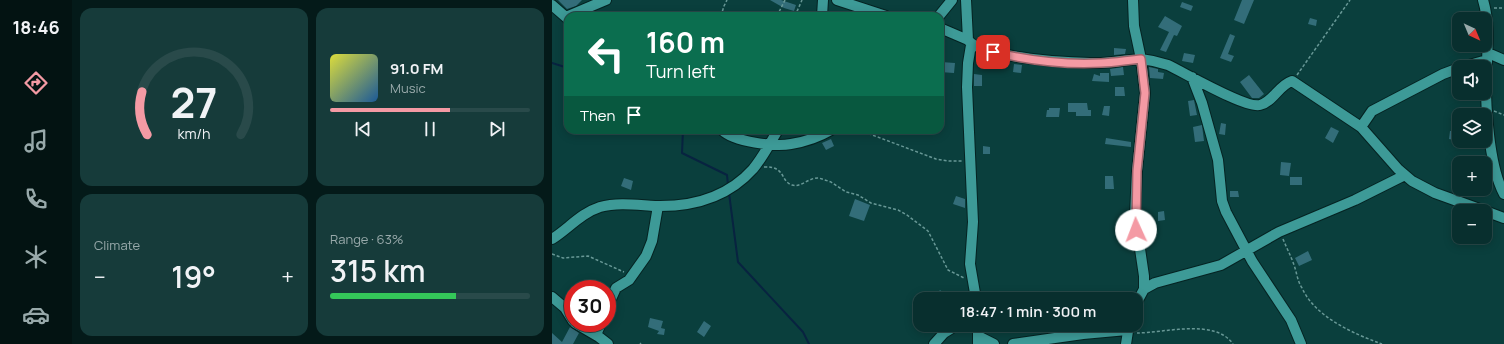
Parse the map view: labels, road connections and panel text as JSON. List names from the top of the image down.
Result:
{
  "north": "bottom right",
  "page": {
    "tabs": "18:46",
    "map_buttons": ["+", "−"],
    "turn": ["160 m", "Turn left"],
    "song": ["91.0 FM", "Music"],
    "then": "Then",
    "tile": [
      "Climate",
      ["Range · 63%", "315 km"]
    ],
    "heat": ["−", "19°", "+"],
    "limit": "30",
    "trip": "18:47 · 1 min · 300 m",
    "gauge": ["27", "km/h"]
  }
}
